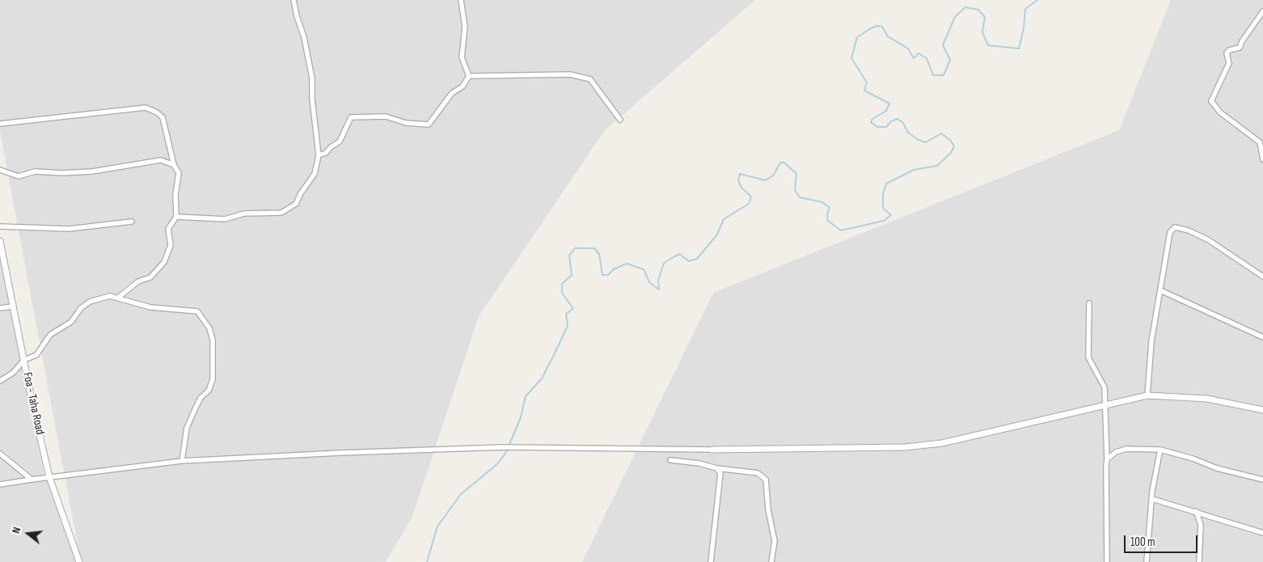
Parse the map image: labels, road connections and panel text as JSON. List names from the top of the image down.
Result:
{
  "streets": {
    "street": ["Foa - Taha Road"]
  },
  "scale_bar": "100 m",
  "north": "left"
}
